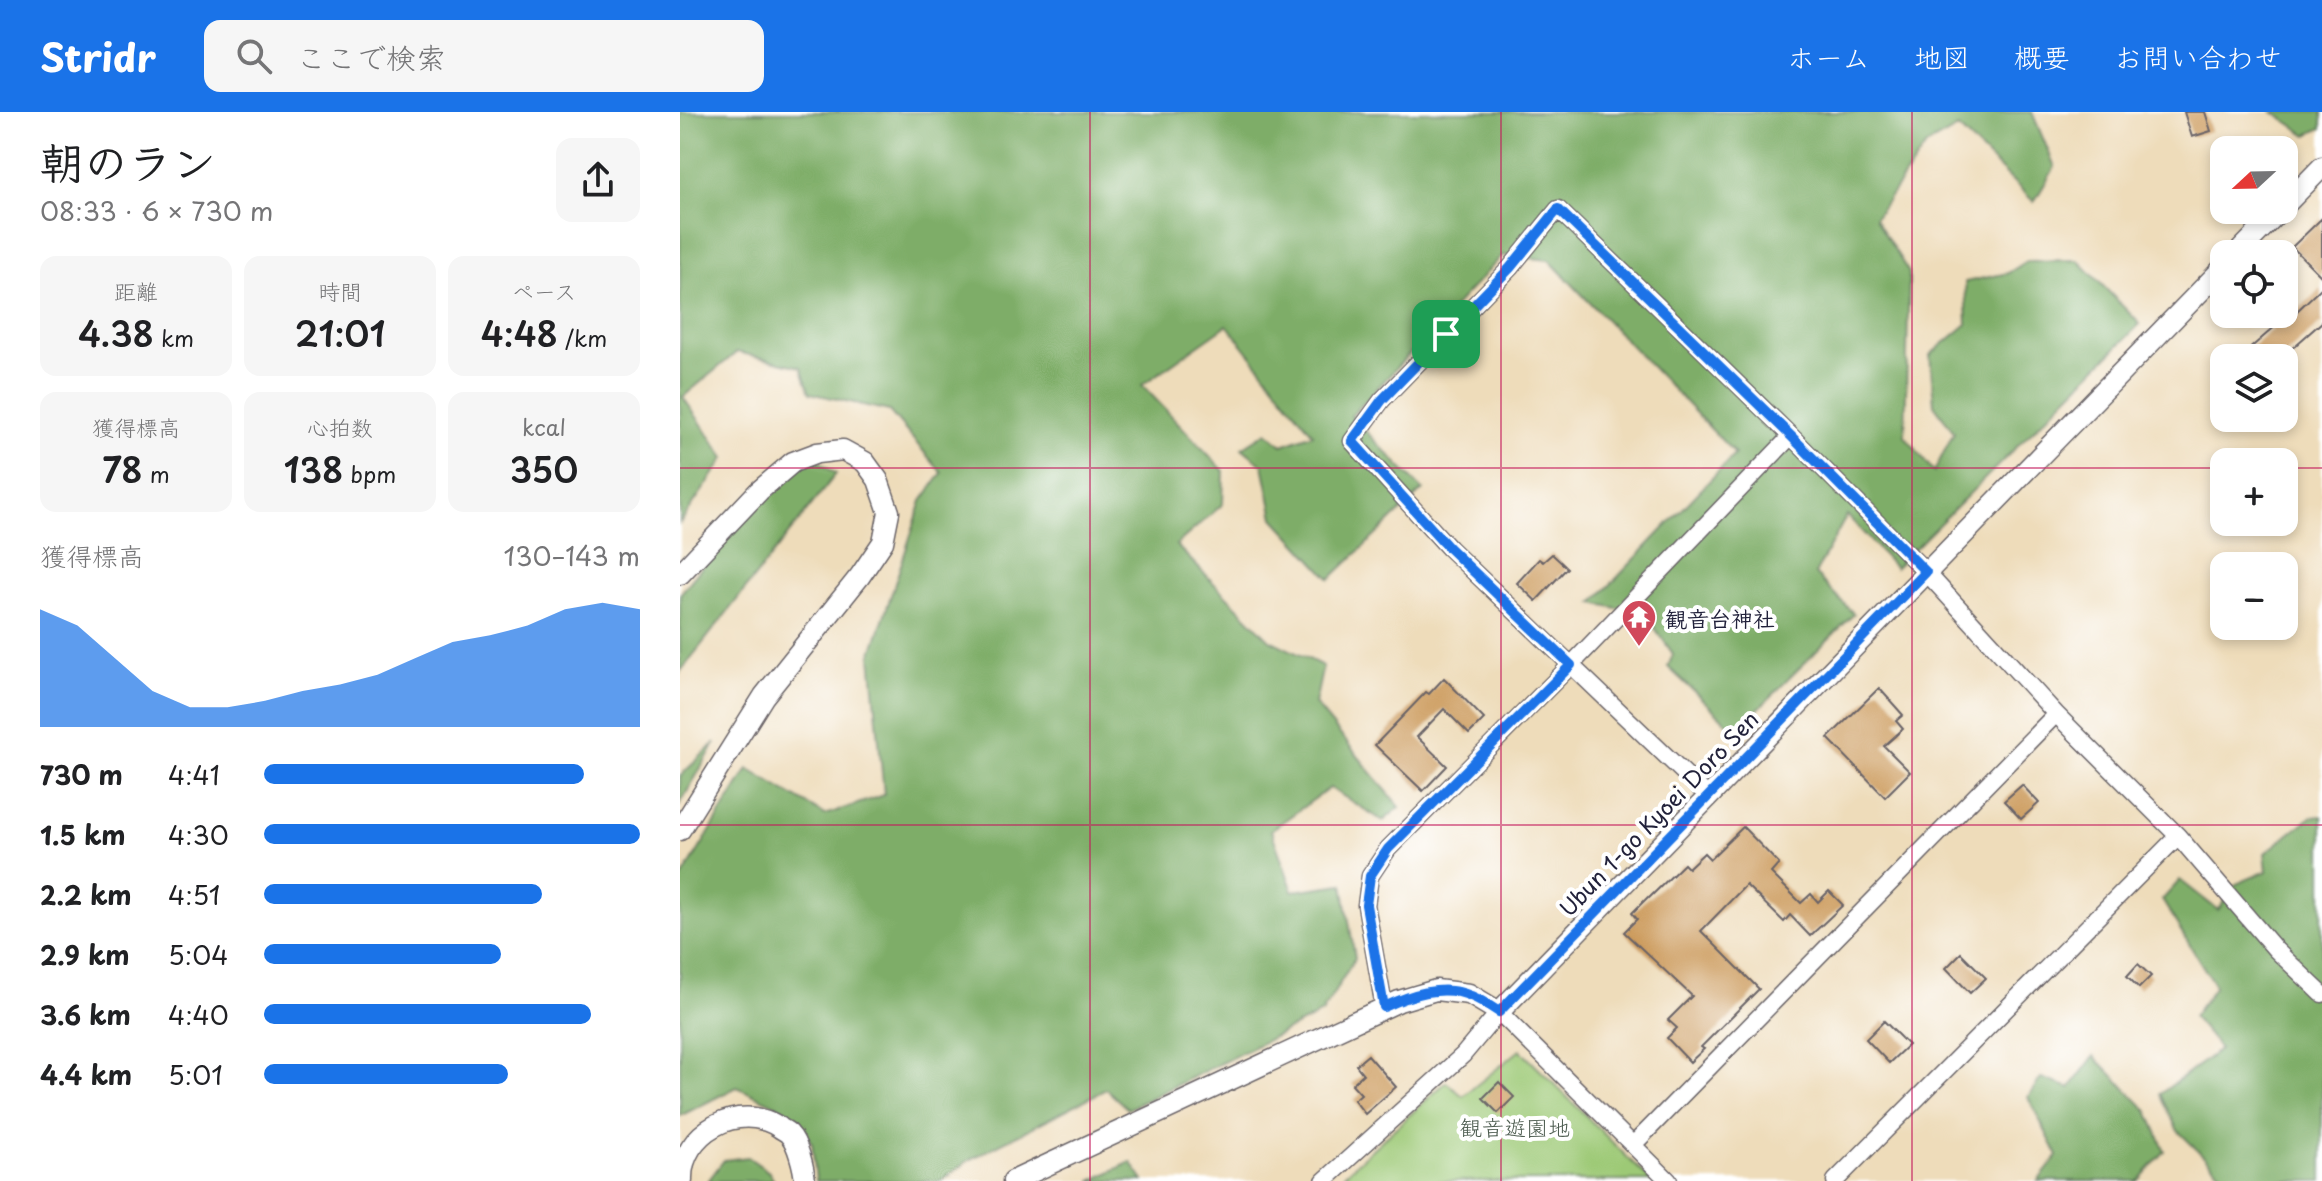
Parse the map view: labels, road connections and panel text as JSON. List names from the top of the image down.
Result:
{
  "streets": {
    "street": ["Ubun 1-go Kyoei Doro Sen"]
  },
  "parks": ["観音遊園地"],
  "places": {
    "temple": ["観音台神社"]
  },
  "north": "left",
  "page": {
    "header": "Stridr",
    "search": "ここで検索",
    "nav": [
      "ホーム",
      "地図",
      "概要",
      "お問い合わせ"
    ],
    "heading": ["朝のラン", "08:33 · 6 × 730 m"],
    "map_buttons": ["+", "−"],
    "stats": [
      ["距離", "4.38 km"],
      ["時間", "21:01"],
      ["ペース", "4:48 /km"],
      ["獲得標高", "78 m"],
      ["心拍数", "138 bpm"],
      ["kcal", "350"]
    ],
    "chart": ["獲得標高", "130–143 m"],
    "list": [
      {
        "name": "730 m",
        "note": "4:41"
      },
      {
        "name": "1.5 km",
        "note": "4:30"
      },
      {
        "name": "2.2 km",
        "note": "4:51"
      },
      {
        "name": "2.9 km",
        "note": "5:04"
      },
      {
        "name": "3.6 km",
        "note": "4:40"
      },
      {
        "name": "4.4 km",
        "note": "5:01"
      }
    ]
  }
}
